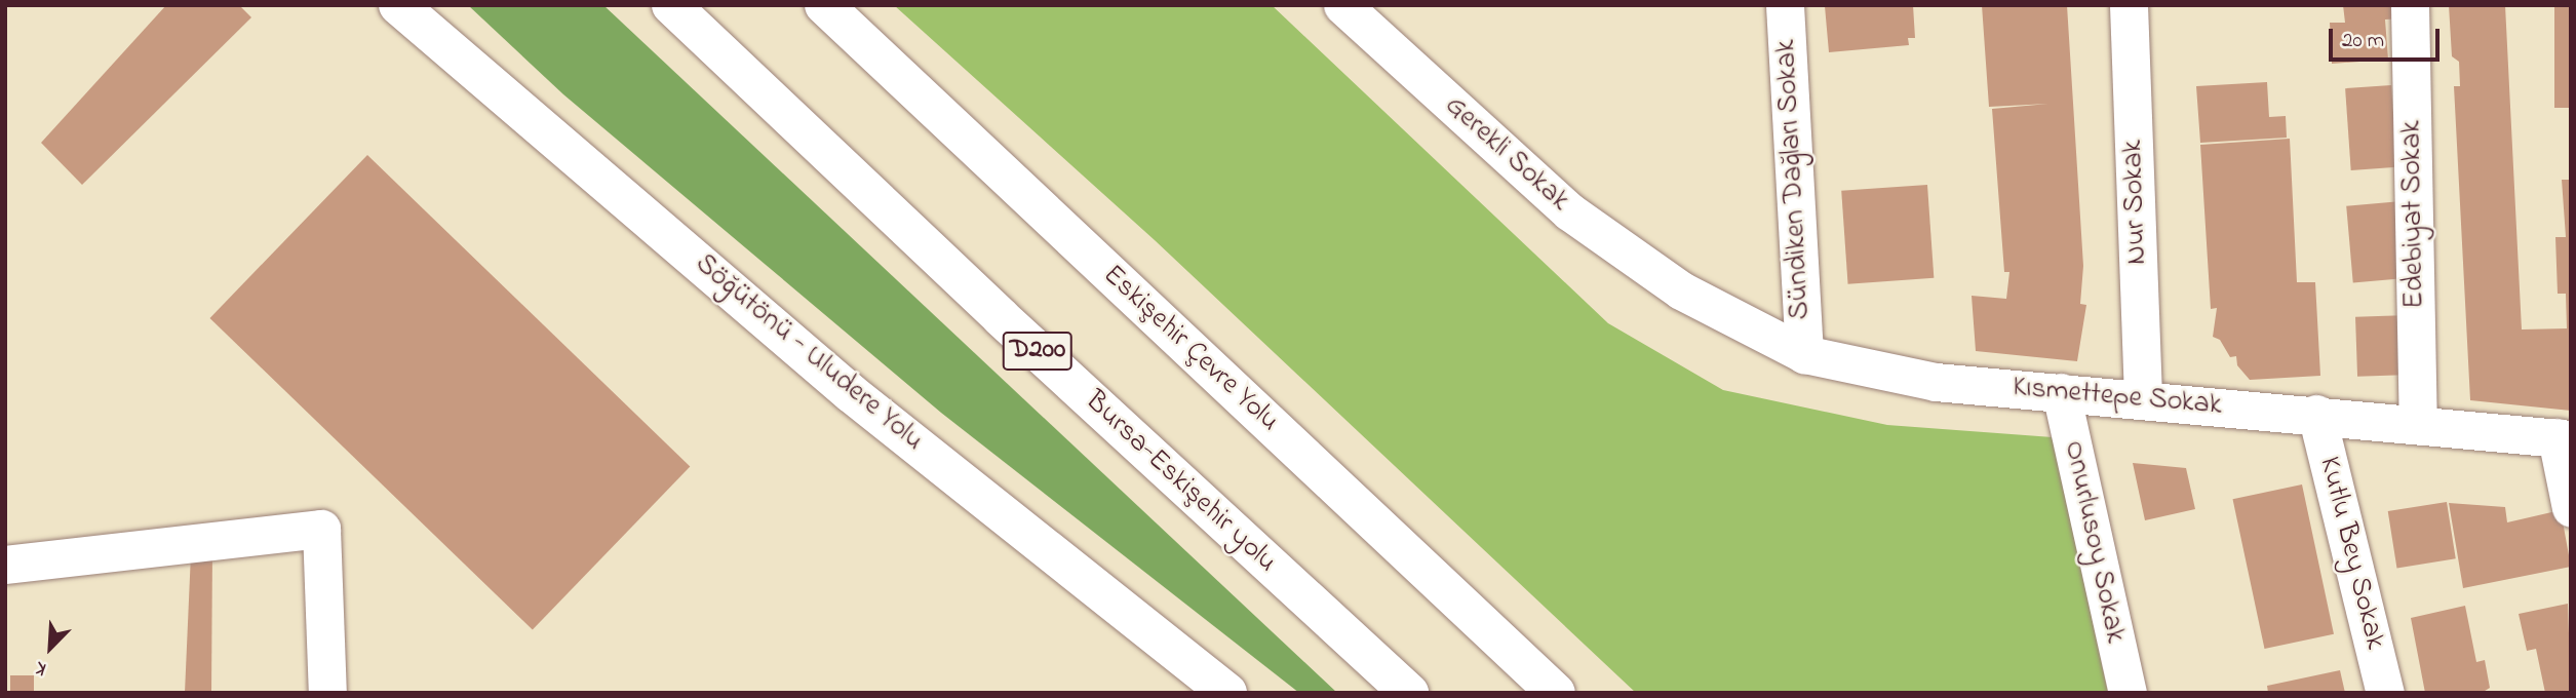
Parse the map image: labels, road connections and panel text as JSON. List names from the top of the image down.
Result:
{
  "streets": {
    "main road": [
      "Eskişehir Çevre Yolu",
      "D200",
      "Söğütönü - Uludere Yolu",
      "Bursa-Eskişehir yolu"
    ],
    "street": [
      "Gerekli Sokak",
      "Sündiken Dağları Sokak",
      "Nur Sokak",
      "Edebiyat Sokak",
      "Kısmettepe Sokak",
      "Onurlusoy Sokak",
      "Kutlu Bey Sokak"
    ]
  },
  "crossings": [
    ["Gerekli Sokak", "Kısmettepe Sokak"],
    ["Sündiken Dağları Sokak", "Kısmettepe Sokak"],
    ["Nur Sokak", "Kısmettepe Sokak"],
    ["Edebiyat Sokak", "Kısmettepe Sokak"],
    ["Kısmettepe Sokak", "Onurlusoy Sokak"],
    ["Kısmettepe Sokak", "Kutlu Bey Sokak"]
  ],
  "scale_bar": "20 m",
  "north": "bottom left"
}
